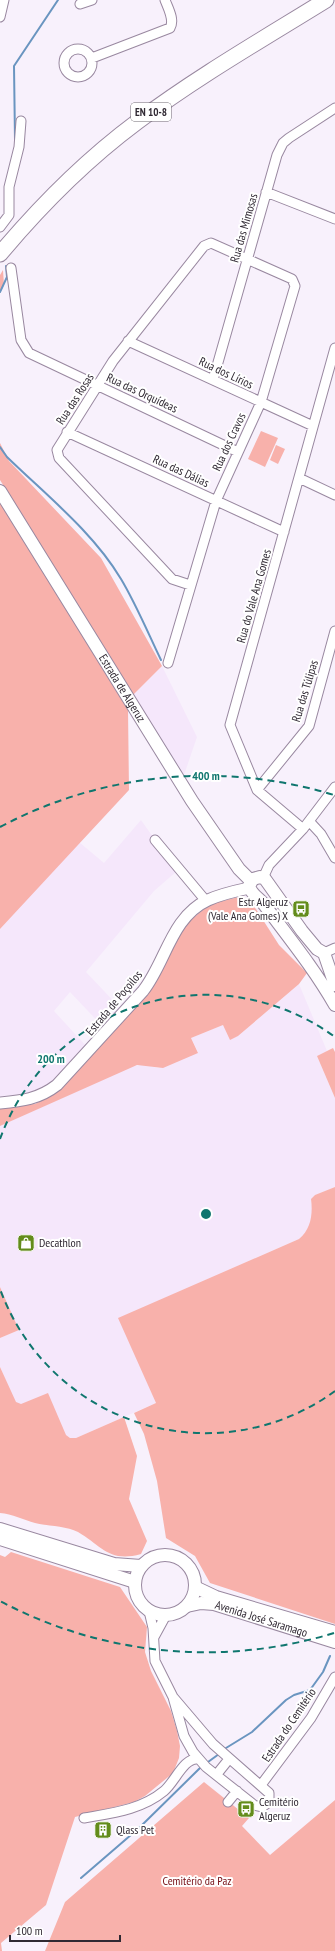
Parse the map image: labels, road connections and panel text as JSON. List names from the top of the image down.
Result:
{
  "streets": {
    "highway": ["EN 10-8"],
    "main road": ["Estrada de Algeruz", "Avenida José Saramago"],
    "street": [
      "Rua das Mimosas",
      "Rua dos Lírios",
      "Rua das Orquídeas",
      "Rua das Rosas",
      "Rua dos Cravos",
      "Rua das Dálias",
      "Rua do Vale Ana Gomes",
      "Rua das Túlipas",
      "Estrada de Poçoilos",
      "Estrada do Cemitério"
    ]
  },
  "crossings": [
    ["Rua das Mimosas", "Rua dos Lírios"],
    ["Rua das Mimosas", "Rua das Rosas"],
    ["Rua das Mimosas", "Rua dos Cravos"],
    ["Rua dos Lírios", "Rua das Rosas"],
    ["Rua dos Lírios", "Rua dos Cravos"],
    ["Rua dos Lírios", "Rua do Vale Ana Gomes"],
    ["Rua das Orquídeas", "Rua das Rosas"],
    ["Rua das Orquídeas", "Rua dos Cravos"],
    ["Rua das Rosas", "Rua dos Cravos"],
    ["Rua das Rosas", "Rua das Dálias"],
    ["Rua dos Cravos", "Rua das Dálias"],
    ["Rua das Dálias", "Rua do Vale Ana Gomes"],
    ["Rua do Vale Ana Gomes", "Rua das Túlipas"],
    ["Estrada de Algeruz", "Estrada de Poçoilos"]
  ],
  "parks": ["Cemitério da Paz"],
  "places": {
    "bus stop": ["Estr Algeruz (Vale Ana Gomes) X", "Cemitério Algeruz"],
    "shop": ["Decathlon"],
    "building": ["Qlass Pet"]
  },
  "scale_bar": "100 m",
  "rings": ["400 m", "200 m"]
}
